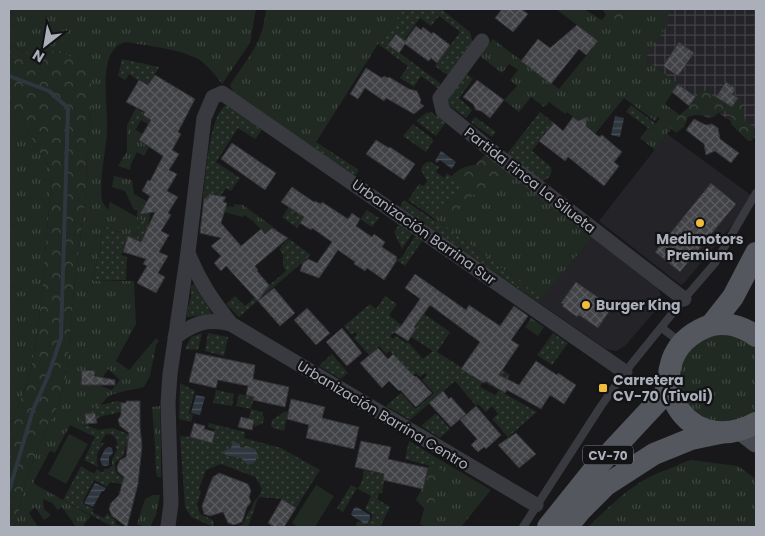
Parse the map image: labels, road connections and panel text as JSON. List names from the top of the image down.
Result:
{
  "streets": {
    "main road": ["CV-70"],
    "street": ["Partida Finca La Silueta", "Urbanización Barrina Sur", "Urbanización Barrina Centro"]
  },
  "crossings": [
    ["Urbanización Barrina Sur", "Urbanización Barrina Centro"]
  ],
  "places": {
    "other": ["Medimotors Premium", "Burger King"],
    "transit": ["Carretera CV-70 (Tivoli)"]
  },
  "north": "bottom left"
}
